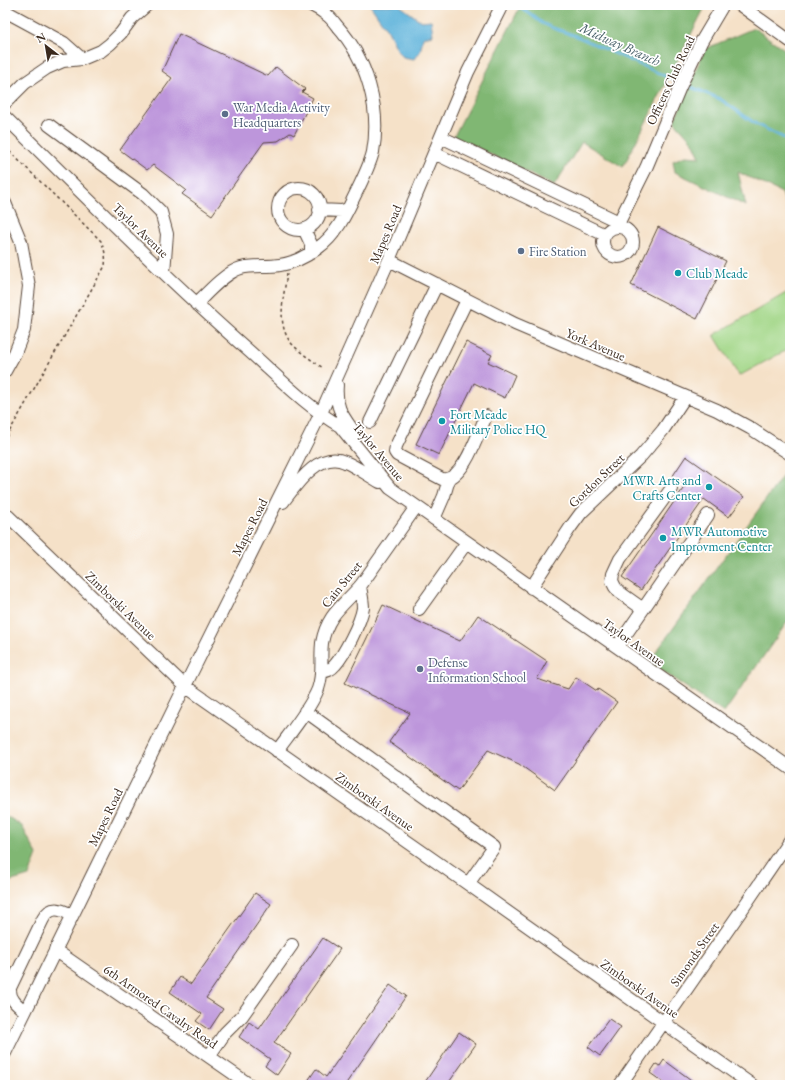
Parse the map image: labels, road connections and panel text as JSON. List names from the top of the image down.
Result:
{
  "streets": {
    "street": [
      "Officers Club Road",
      "Taylor Avenue",
      "Mapes Road",
      "York Avenue",
      "Gordon Street",
      "Cain Street",
      "Zimborski Avenue",
      "Simonds Street",
      "6th Armored Cavalry Road"
    ]
  },
  "crossings": [
    ["Taylor Avenue", "Mapes Road"],
    ["Taylor Avenue", "Gordon Street"],
    ["Taylor Avenue", "Cain Street"],
    ["Mapes Road", "York Avenue"],
    ["Mapes Road", "Zimborski Avenue"],
    ["Mapes Road", "6th Armored Cavalry Road"],
    ["York Avenue", "Gordon Street"],
    ["Cain Street", "Zimborski Avenue"],
    ["Zimborski Avenue", "Simonds Street"]
  ],
  "water": ["Midway Branch"],
  "places": [
    "War Media Activity Headquarters",
    "Fire Station",
    "Club Meade",
    "Fort Meade Military Police HQ",
    "MWR Arts and Crafts Center",
    "MWR Automotive Improvment Center",
    "Defense Information School"
  ],
  "north": "top left"
}
